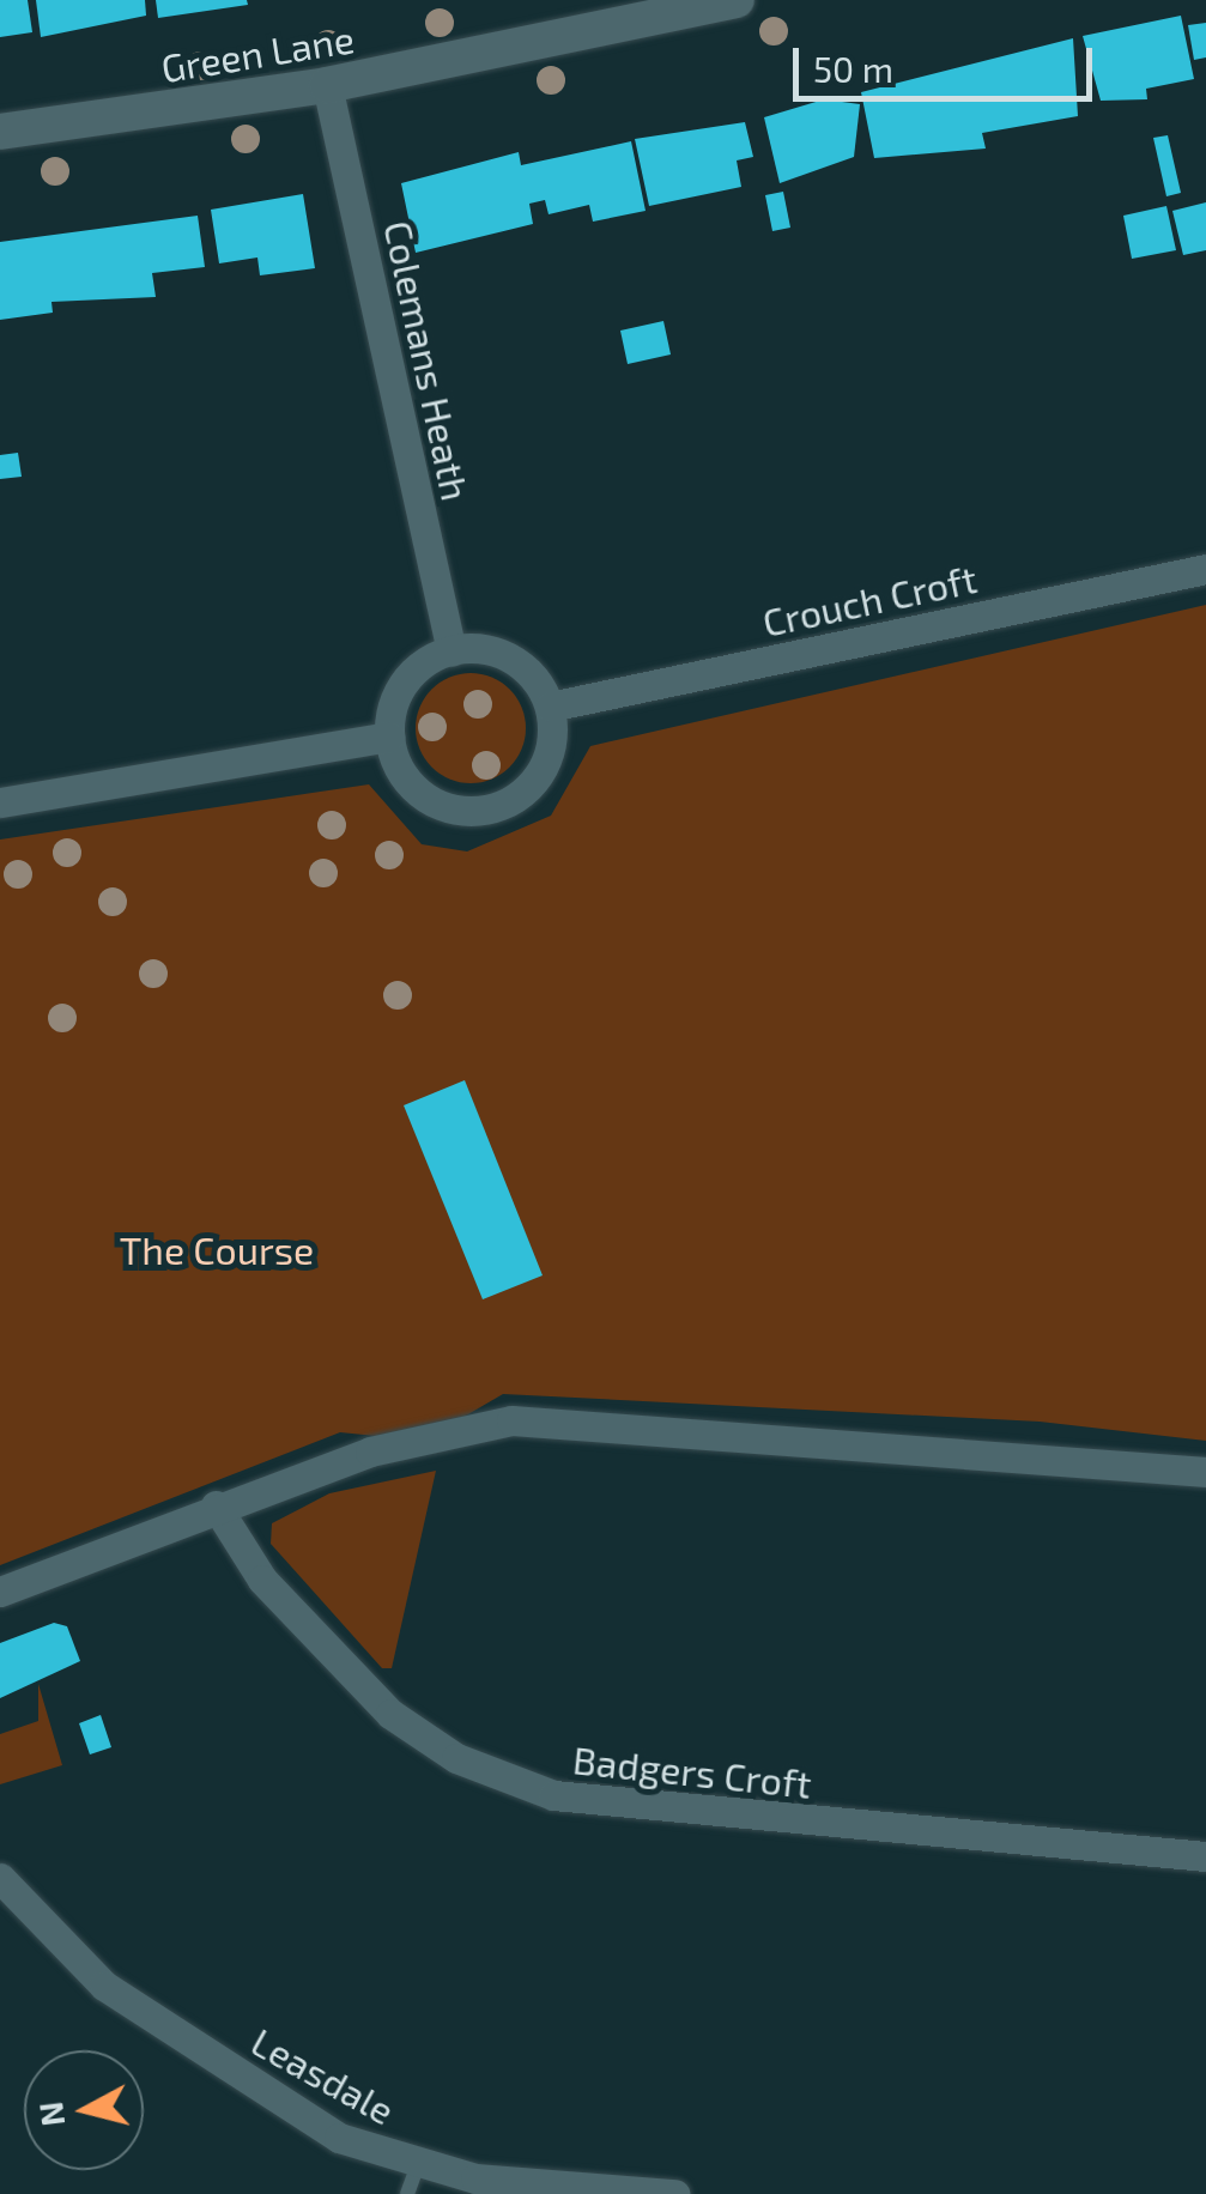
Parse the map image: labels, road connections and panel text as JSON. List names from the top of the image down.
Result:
{
  "streets": {
    "main road": ["Green Lane"],
    "street": [
      "Colemans Heath",
      "Crouch Croft",
      "Badgers Croft",
      "Leasdale"
    ]
  },
  "crossings": [
    ["Green Lane", "Colemans Heath"],
    ["Colemans Heath", "Crouch Croft"]
  ],
  "parks": ["The Course"],
  "scale_bar": "50 m",
  "north": "left"
}
